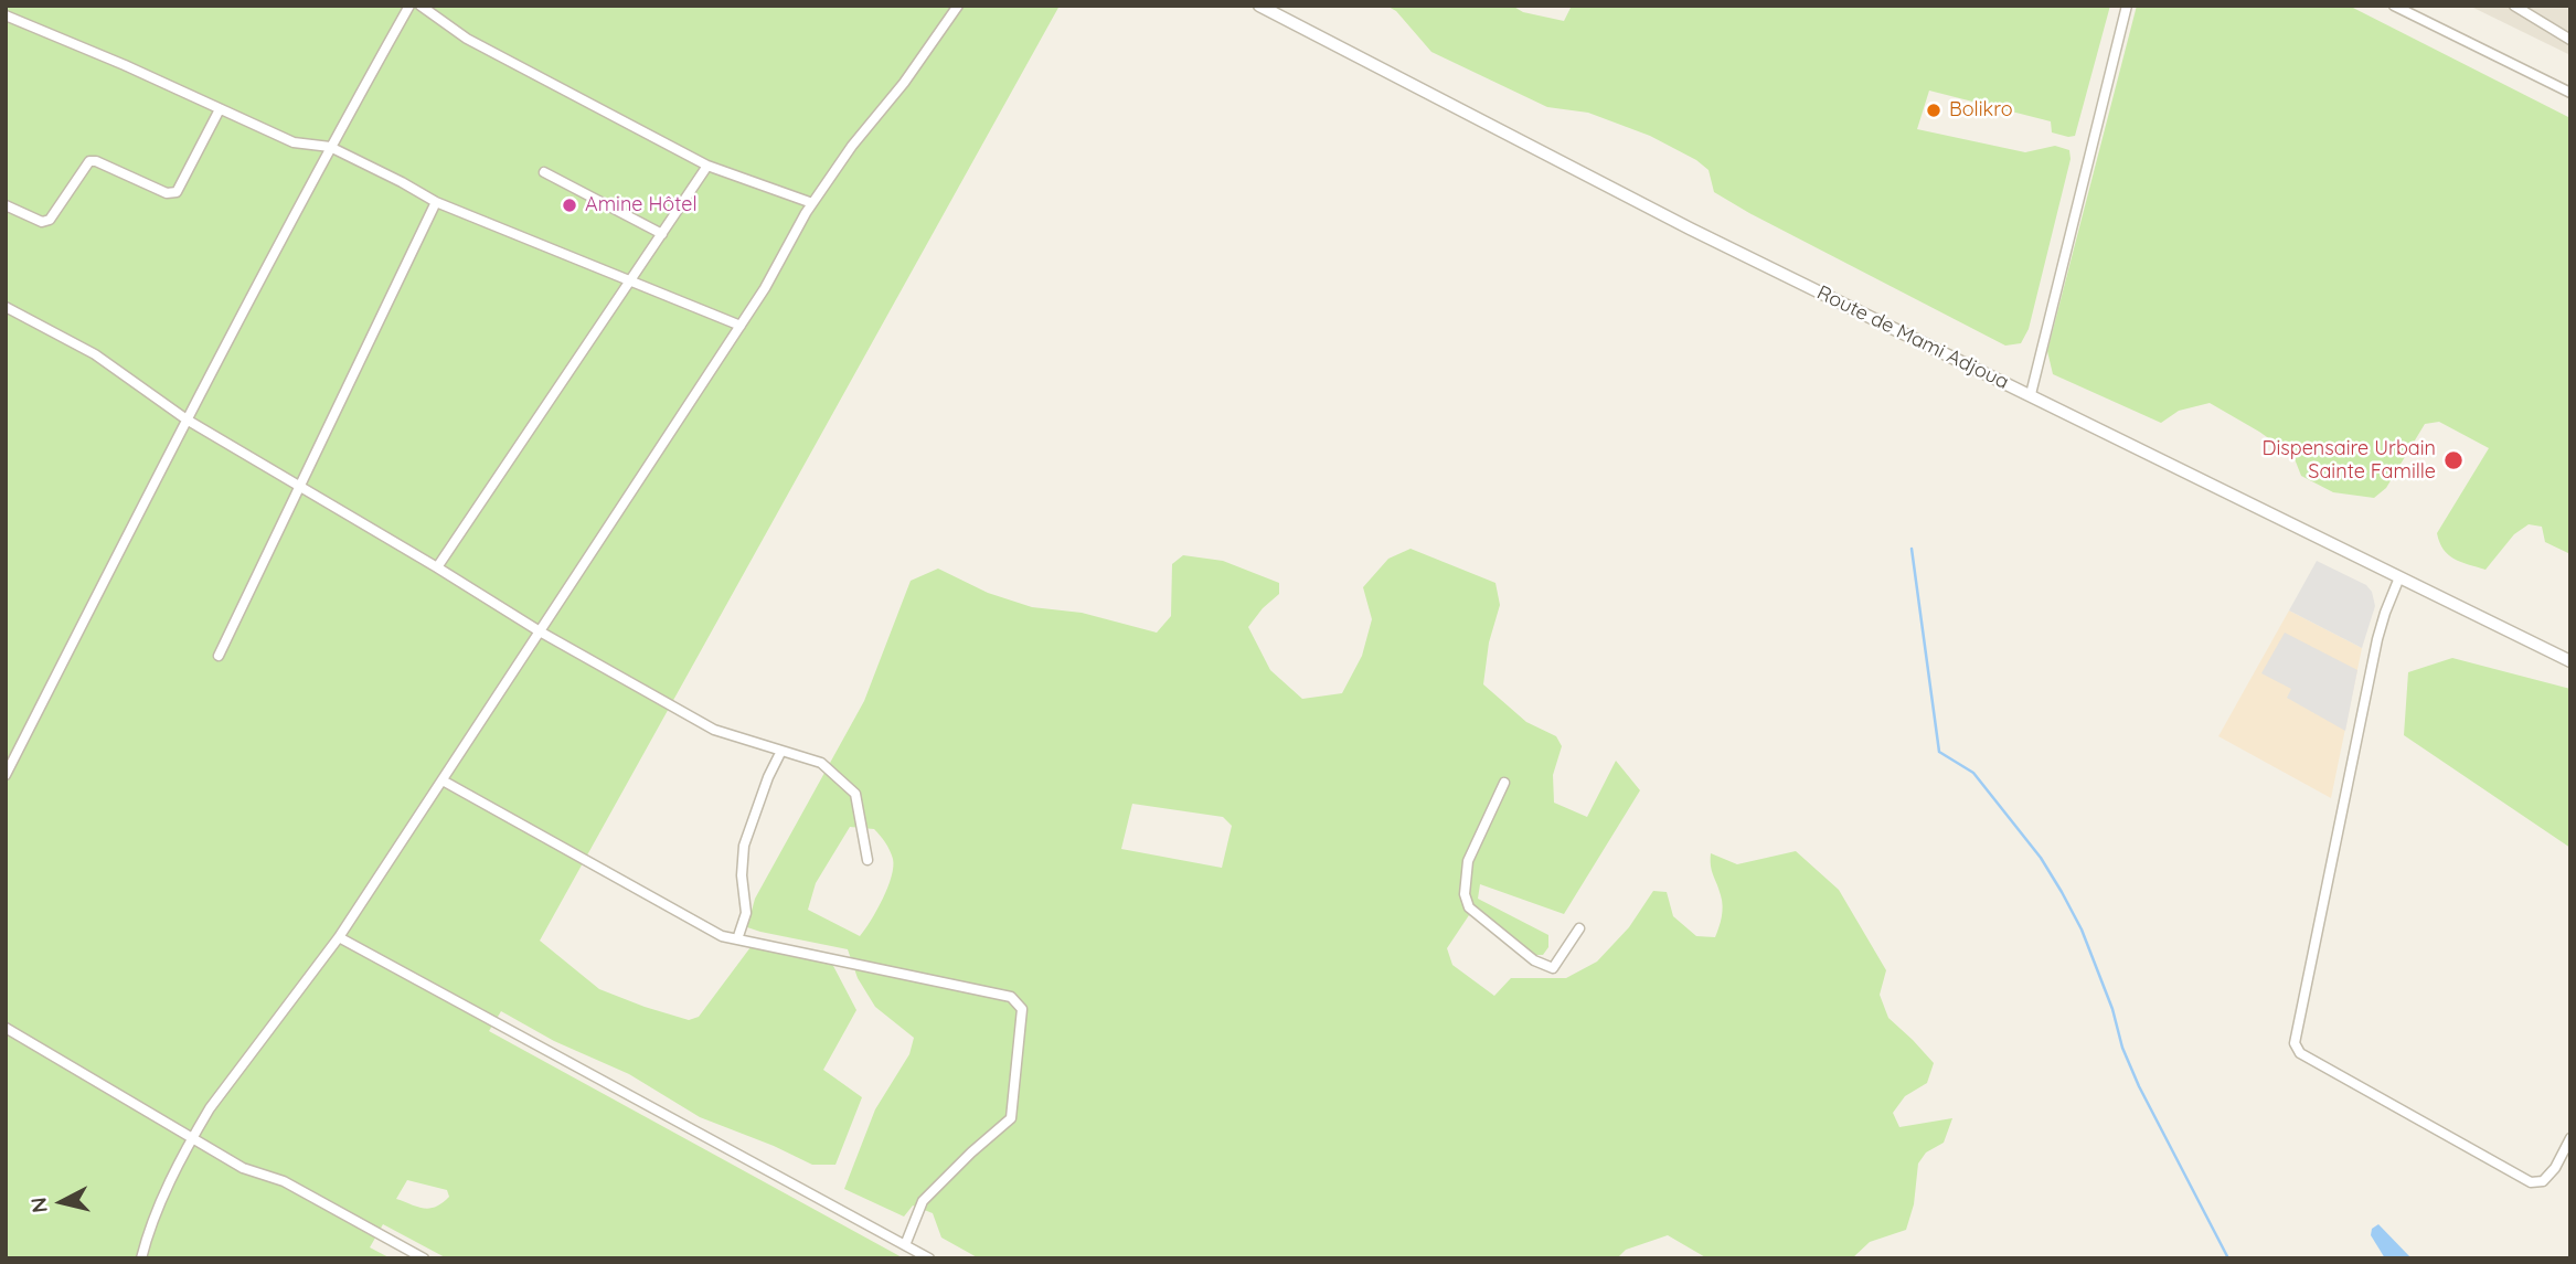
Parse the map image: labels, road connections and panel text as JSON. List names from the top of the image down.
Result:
{
  "streets": {
    "street": ["Route de Mami Adjoua"]
  },
  "places": ["Bolikro", "Amine Hôtel", "Dispensaire Urbain Sainte Famille"],
  "north": "left"
}
